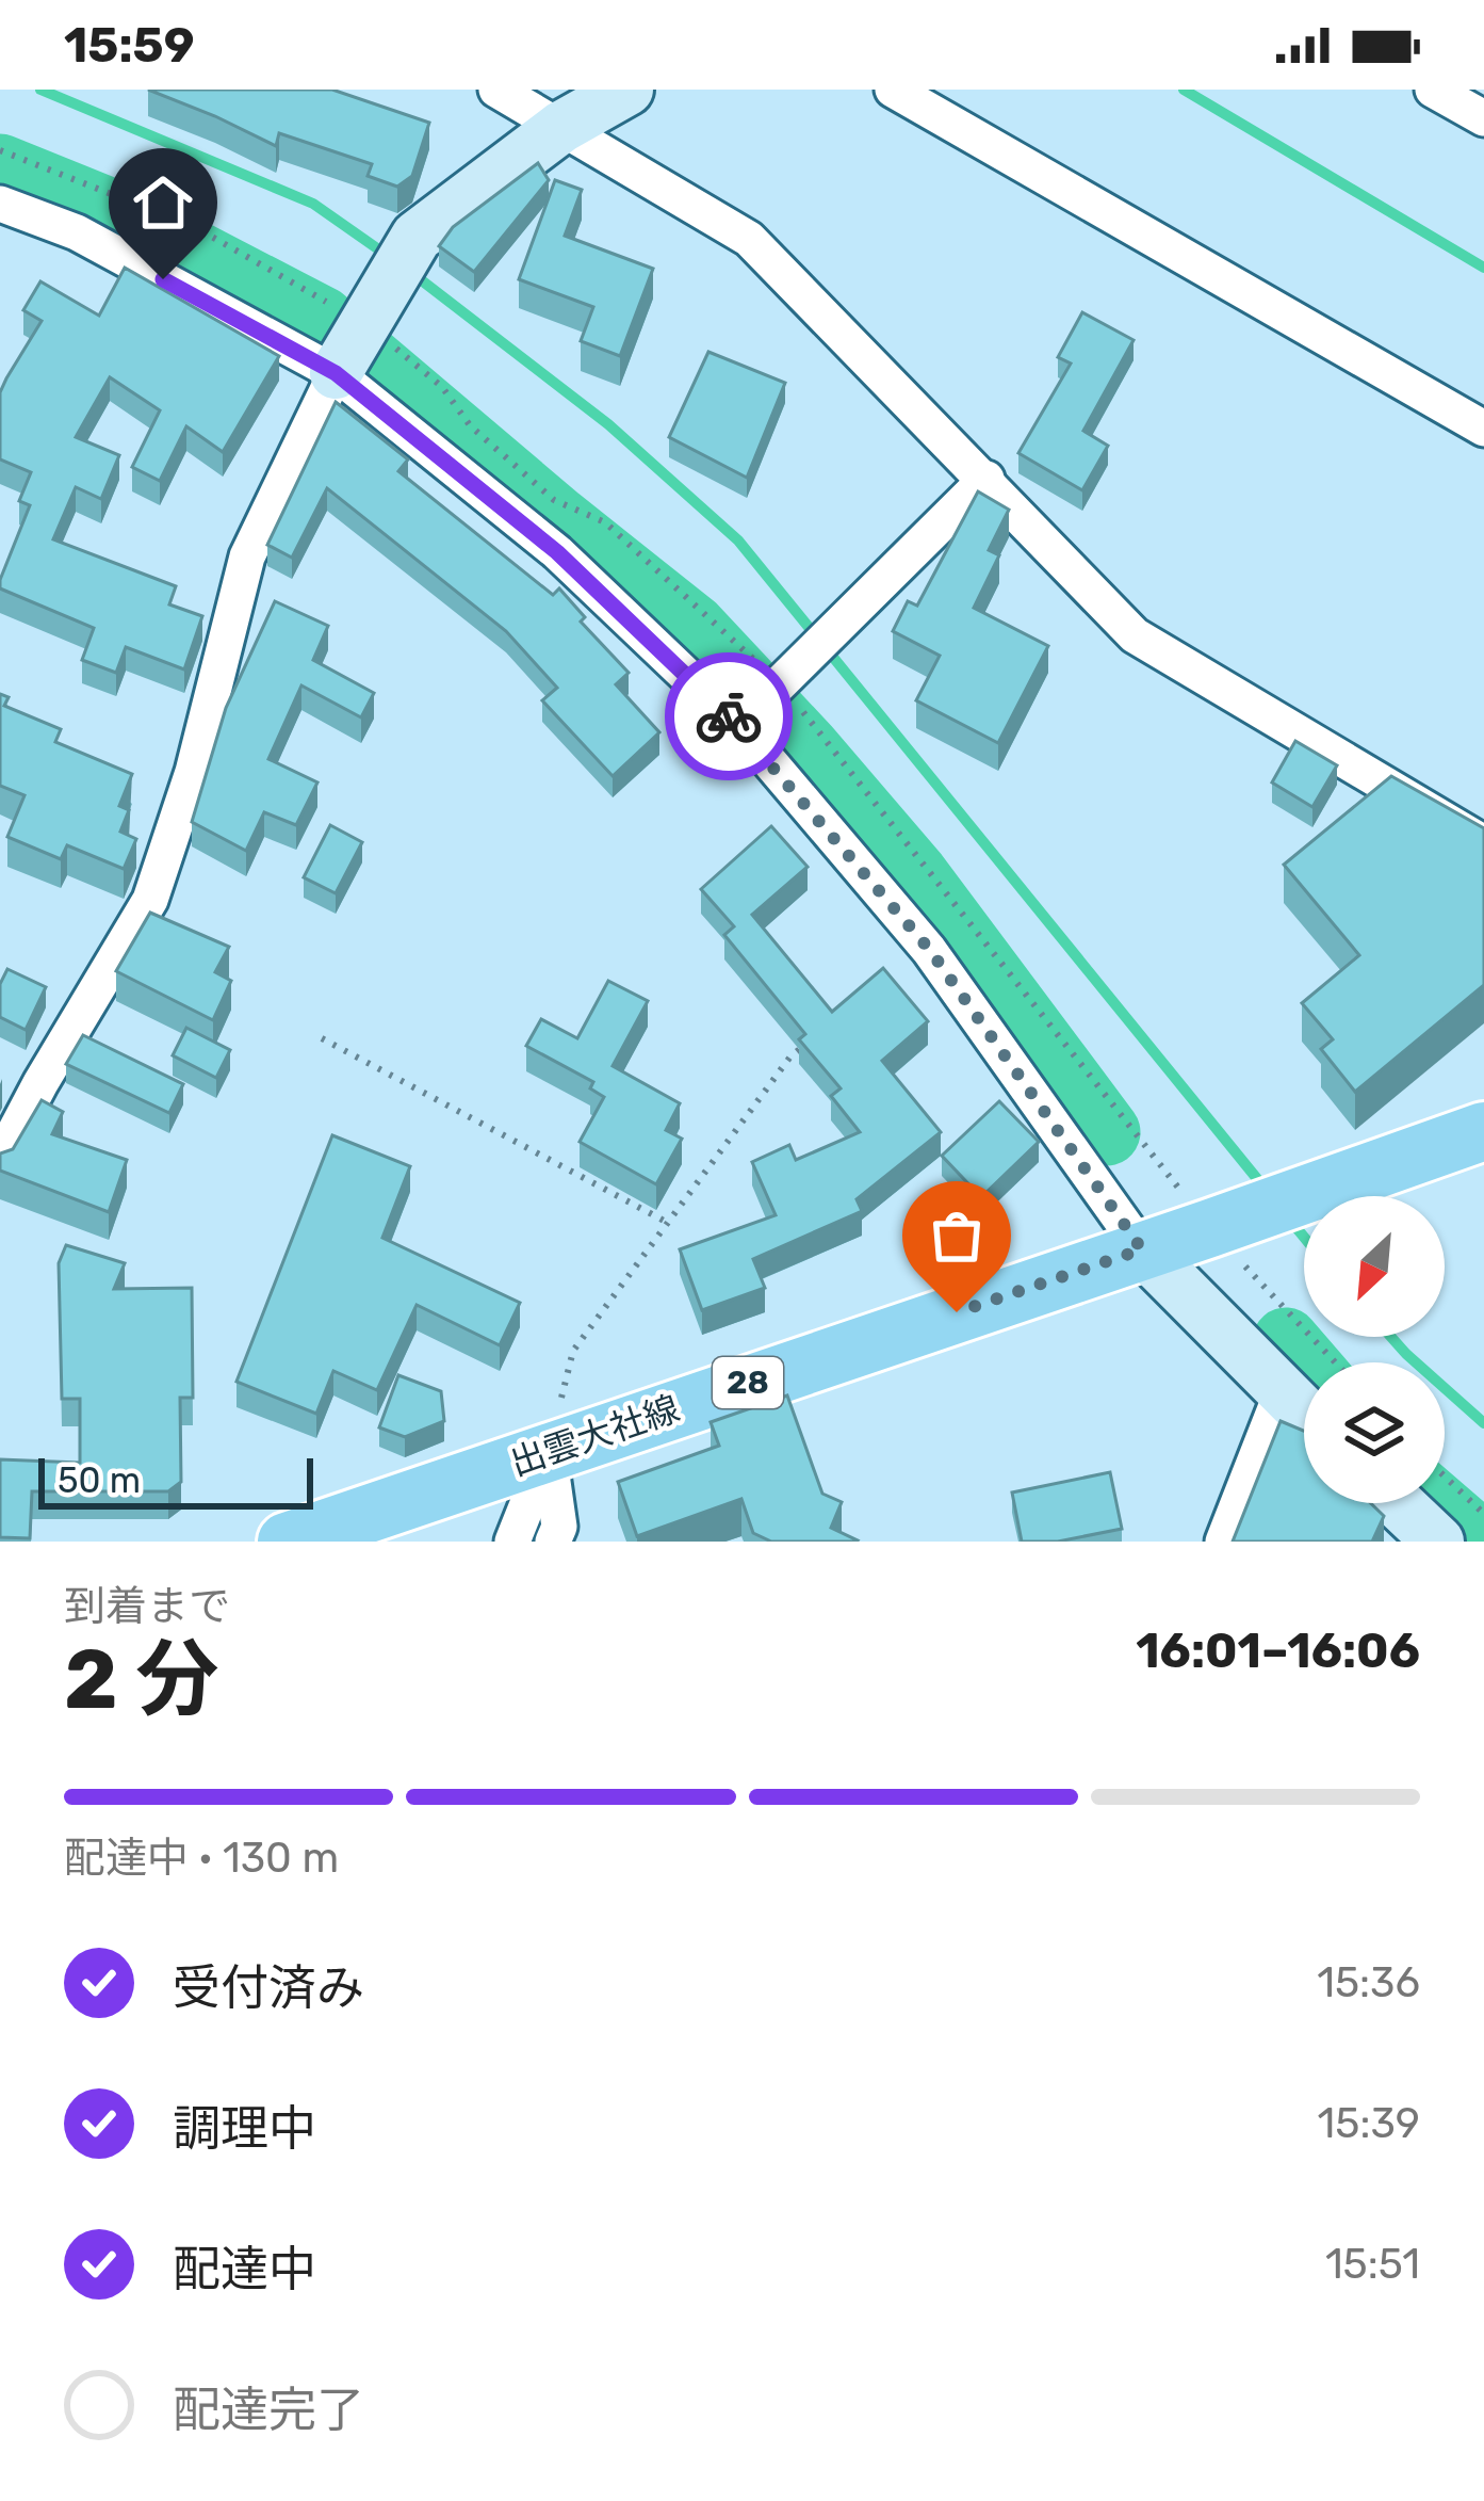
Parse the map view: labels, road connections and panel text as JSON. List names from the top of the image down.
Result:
{
  "streets": {
    "main road": ["28", "出雲大社線"]
  },
  "scale_bar": "50 m",
  "north": "bottom left",
  "page": {
    "status": "15:59",
    "scale": "50 m",
    "heading": ["2 分", "到着まで", "16:01–16:06"],
    "bar": "配達中 · 130 m",
    "list": [
      ["受付済み", "15:36"],
      ["調理中", "15:39"],
      ["配達中", "15:51"],
      "配達完了"
    ]
  }
}
